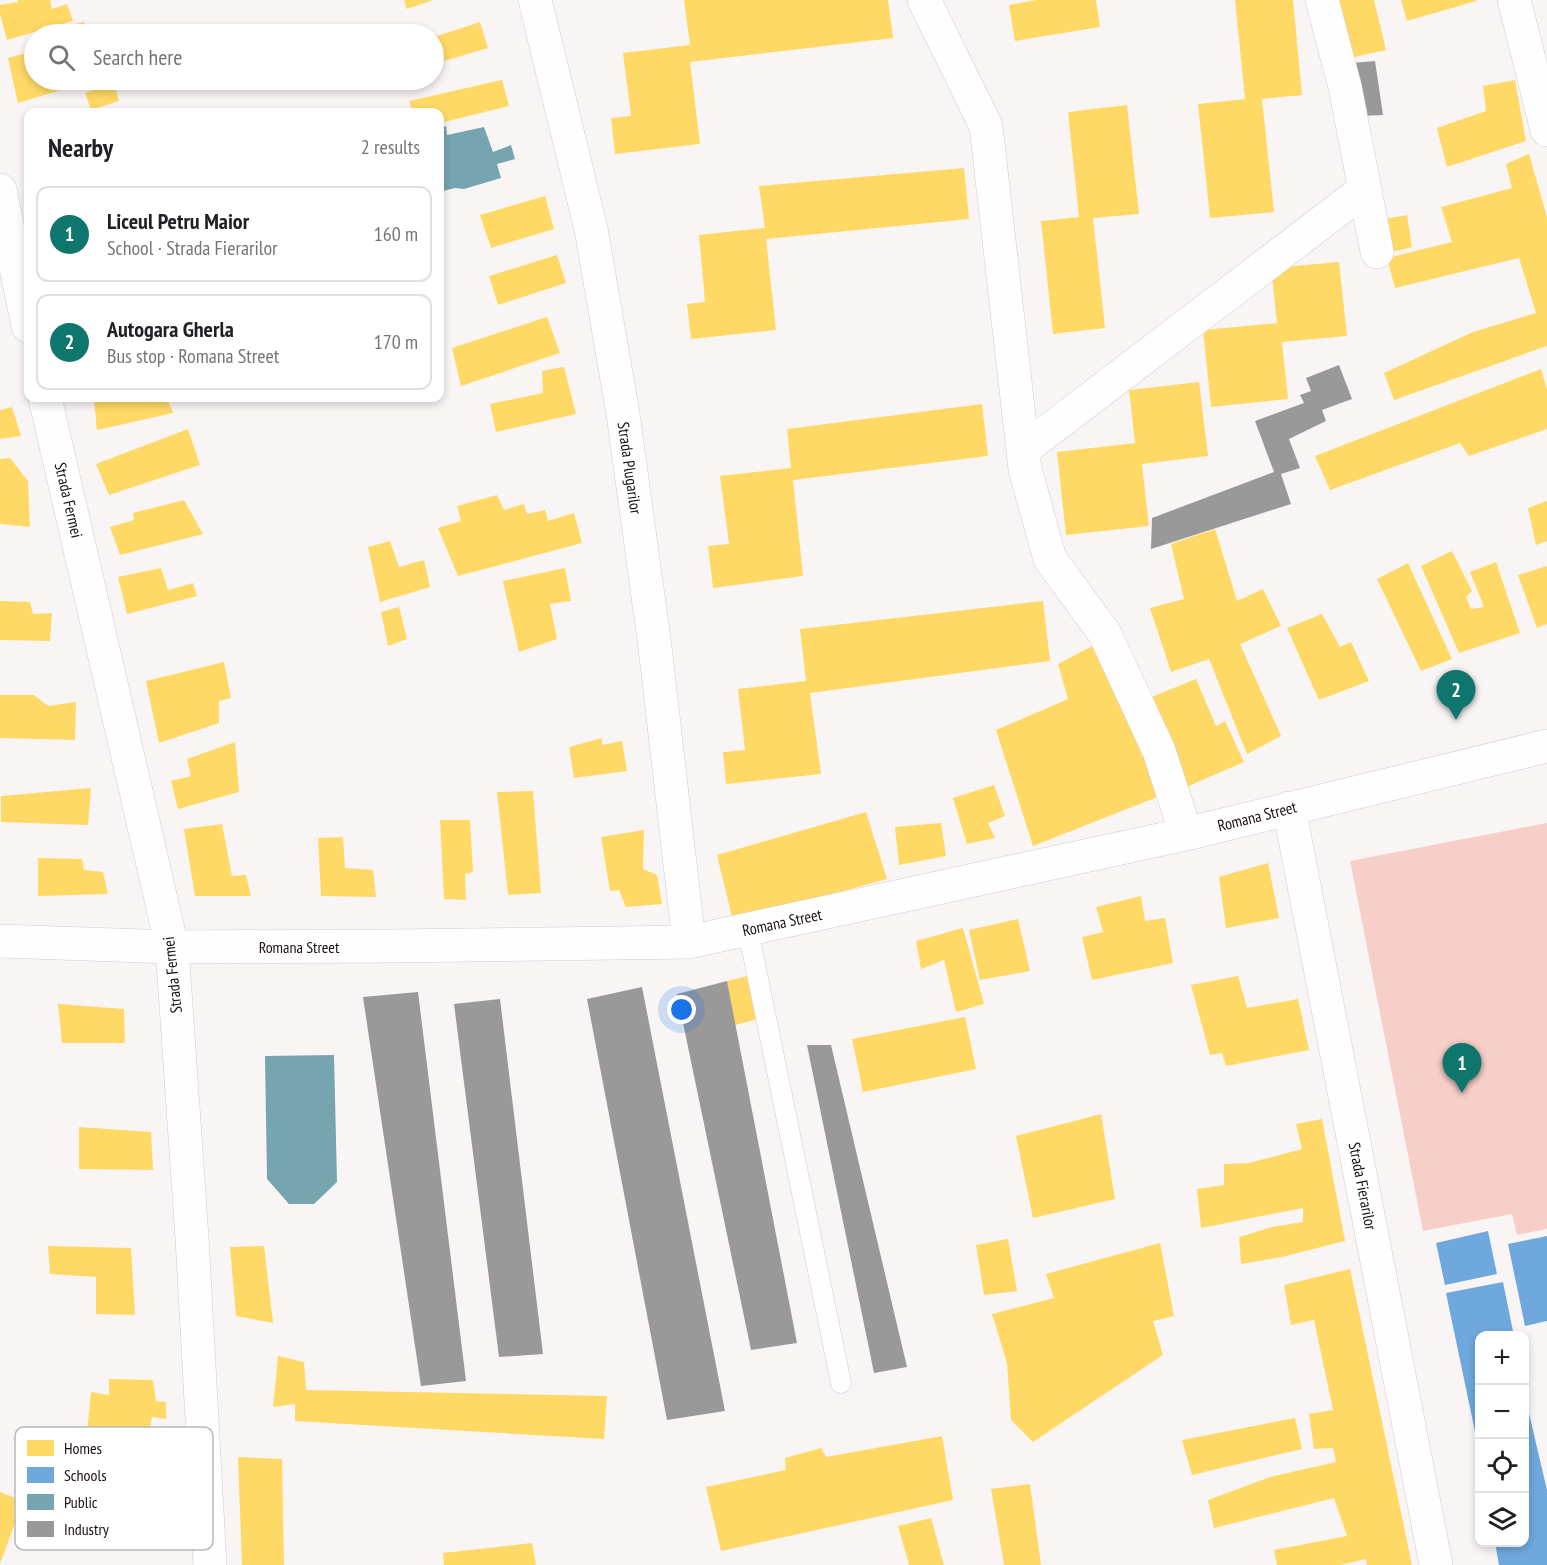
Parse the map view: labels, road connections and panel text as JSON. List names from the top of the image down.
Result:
{
  "streets": {
    "street": [
      "Strada Plugarilor",
      "Strada Fermei",
      "Romana Street",
      "Strada Fierarilor"
    ]
  },
  "crossings": [
    ["Strada Plugarilor", "Romana Street"],
    ["Strada Fermei", "Romana Street"],
    ["Romana Street", "Strada Fierarilor"]
  ],
  "legend": [
    "Homes",
    "Schools",
    "Public",
    "Industry"
  ],
  "page": {
    "search": "Search here",
    "heading": ["Nearby", "2 results"],
    "list": [
      {
        "mark": "1",
        "name": "Liceul Petru Maior",
        "note": "School · Strada Fierarilor",
        "value": "160 m"
      },
      {
        "mark": "2",
        "name": "Autogara Gherla",
        "note": "Bus stop · Romana Street",
        "value": "170 m"
      }
    ],
    "pins": ["2", "1"],
    "map_buttons": ["+", "−"]
  }
}
